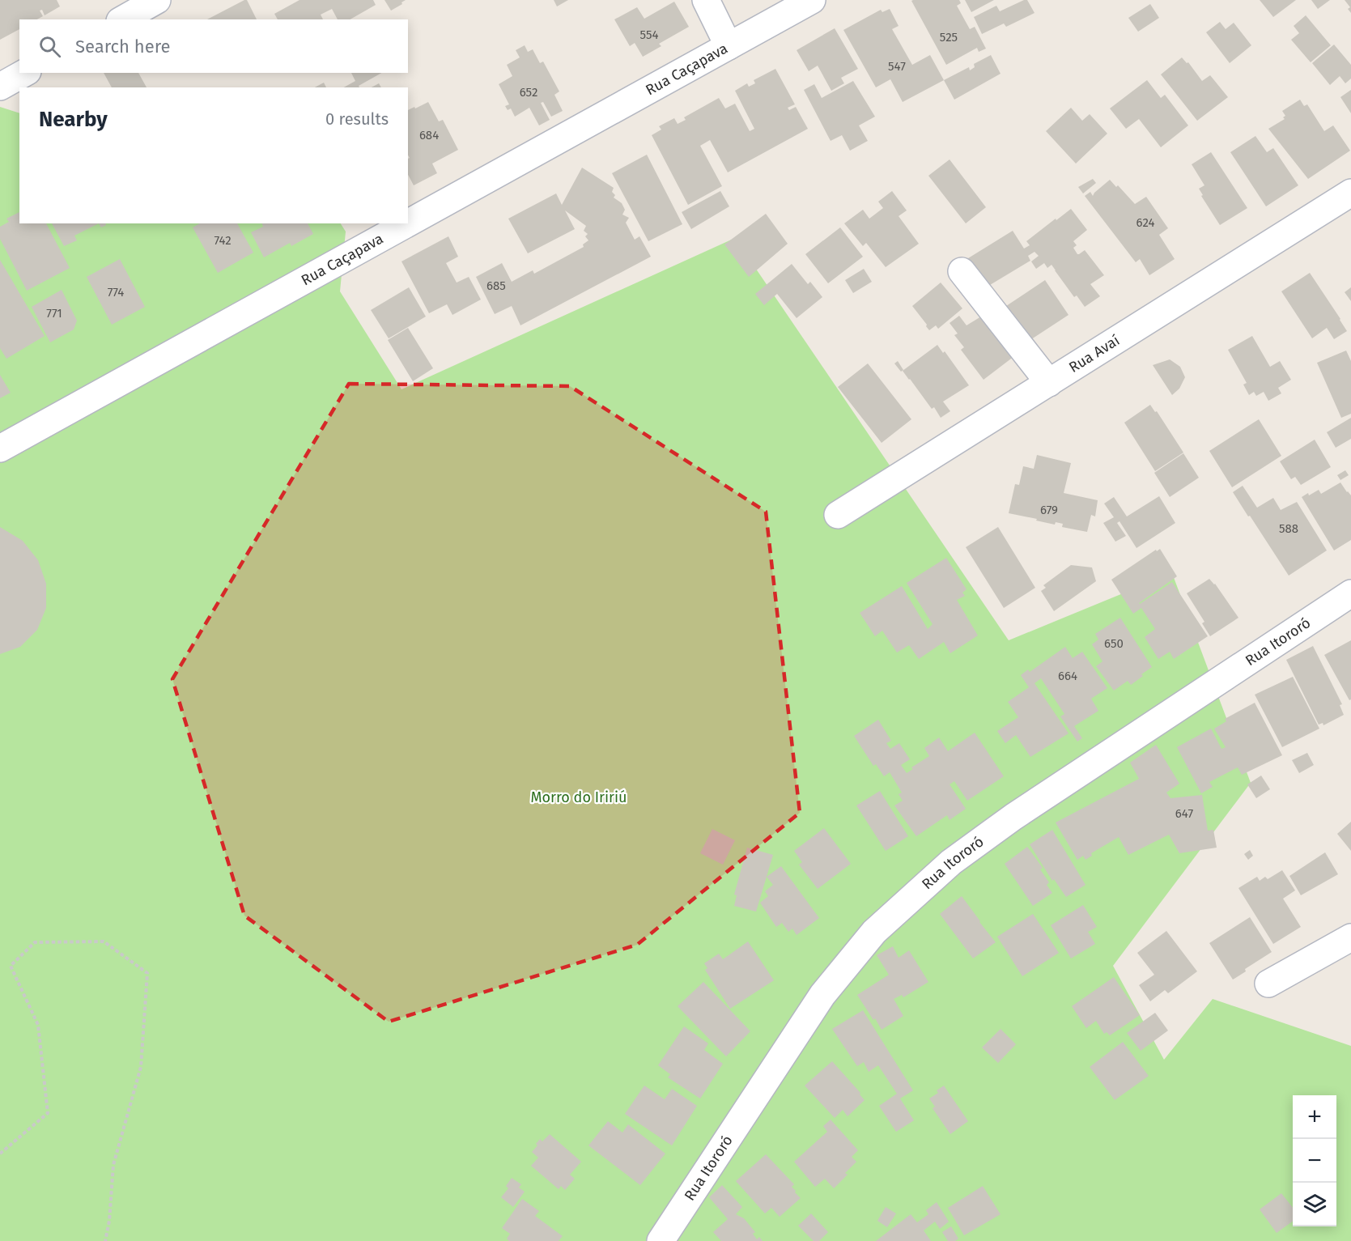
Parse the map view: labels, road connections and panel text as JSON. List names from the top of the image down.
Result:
{
  "streets": {
    "street": ["Rua Caçapava", "Rua Avaí", "Rua Itororó"]
  },
  "parks": ["Morro do Iririú"],
  "house_numbers": [
    "554",
    "525",
    "547",
    "652",
    "684",
    "624",
    "742",
    "685",
    "774",
    "771",
    "679",
    "588",
    "650",
    "664",
    "647"
  ],
  "page": {
    "search": "Search here",
    "heading": ["Nearby", "0 results"],
    "map_buttons": ["+", "−"]
  }
}
